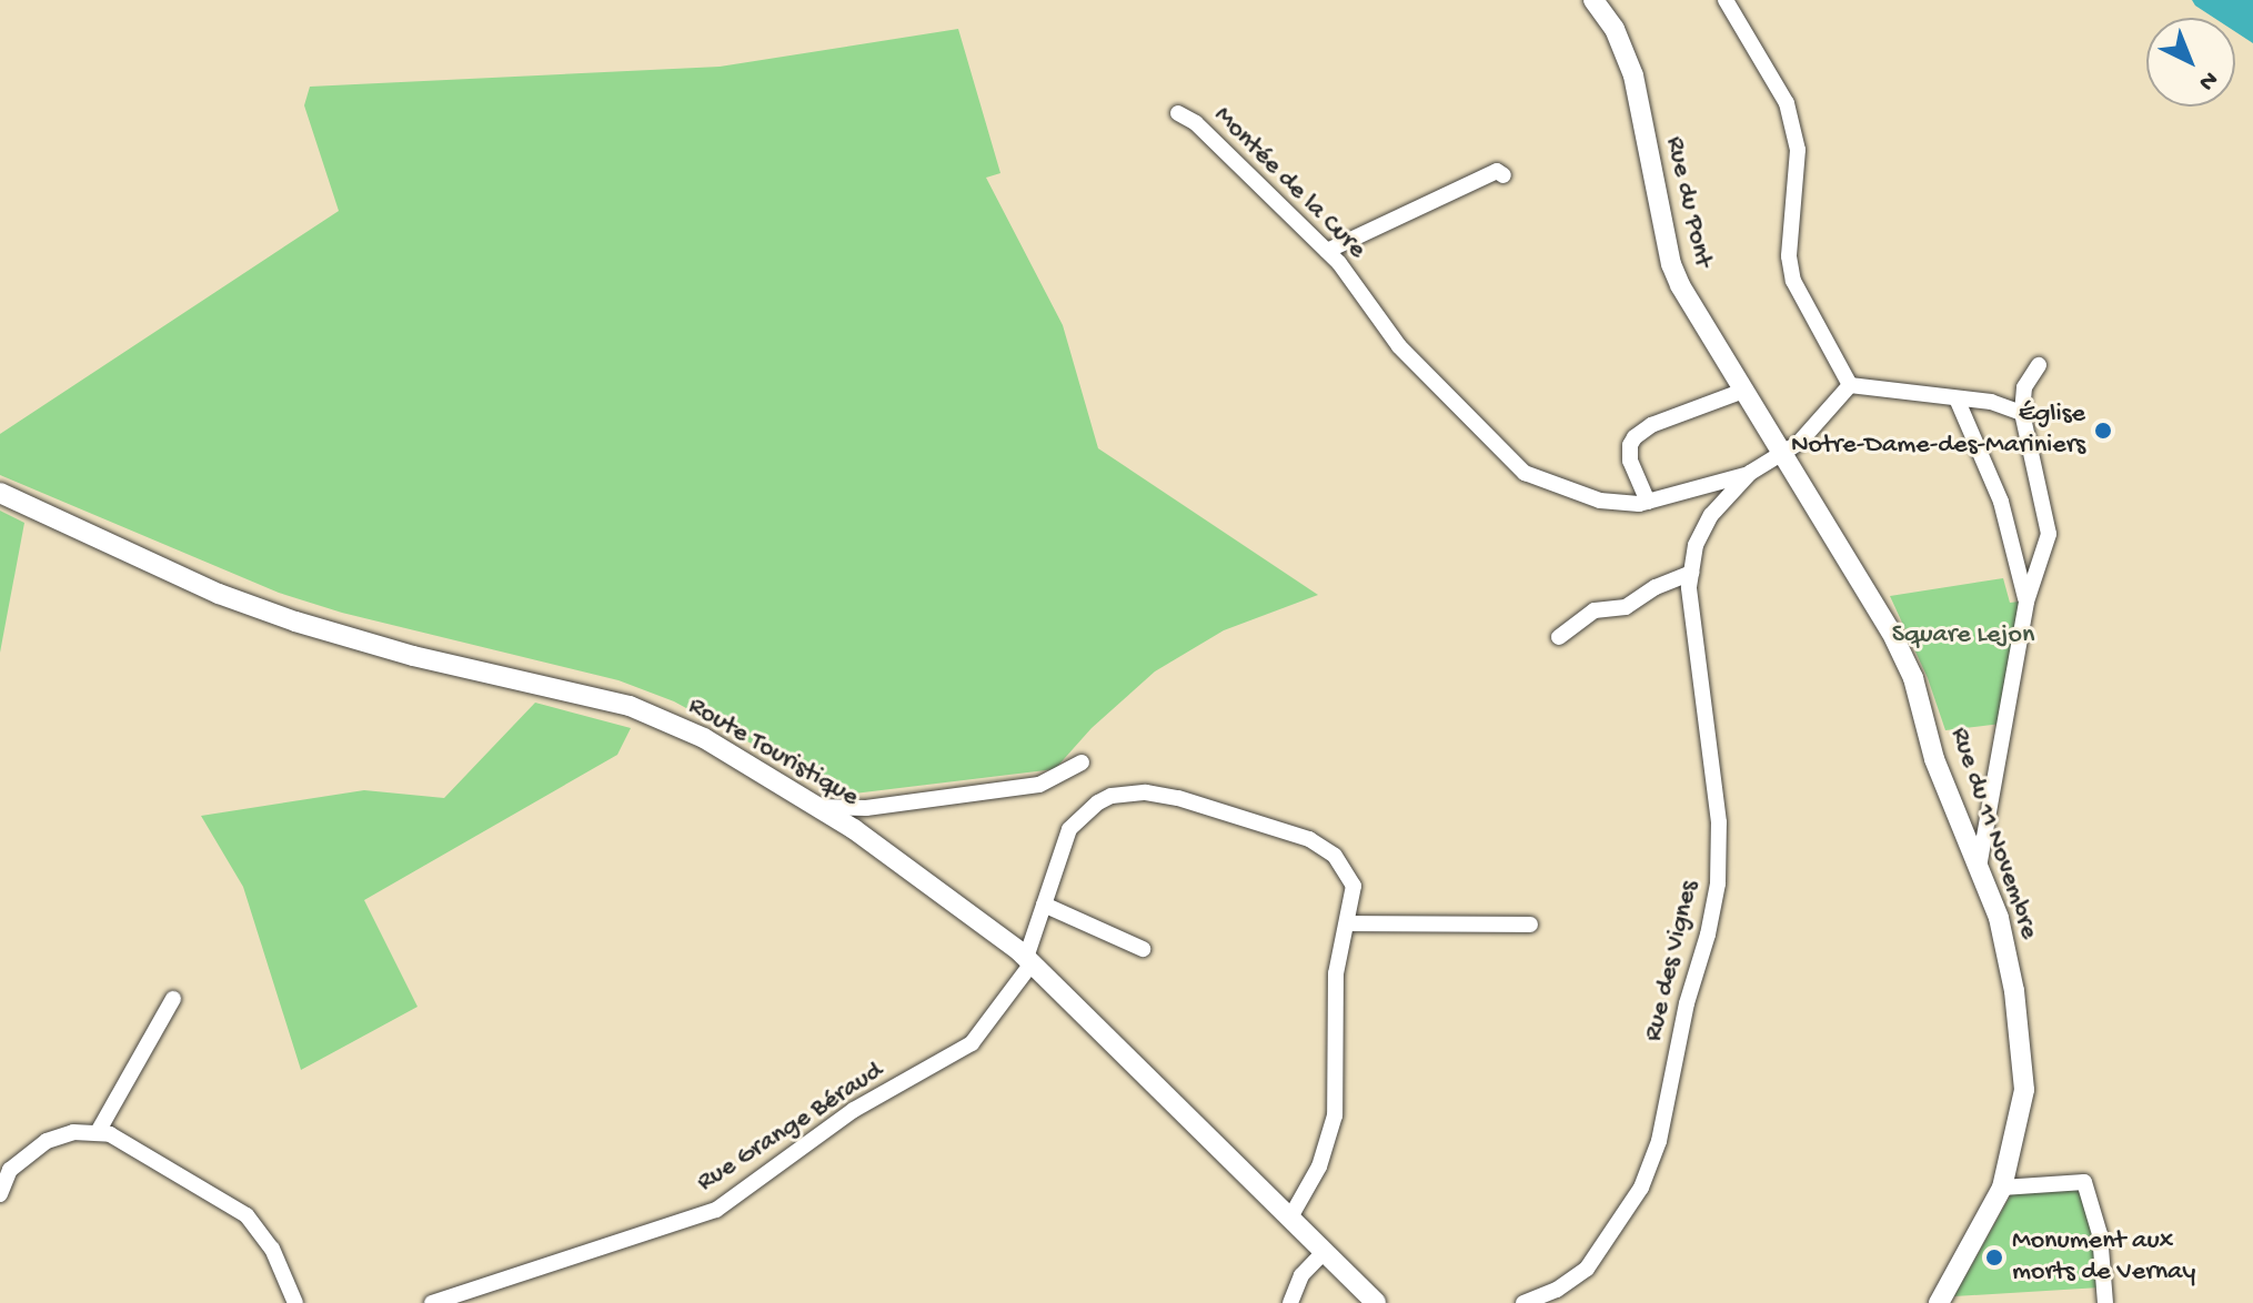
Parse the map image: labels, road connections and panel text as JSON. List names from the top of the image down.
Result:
{
  "streets": {
    "street": [
      "Montée de la Cure",
      "Rue du Pont",
      "Route Touristique",
      "Rue du 11 Novembre",
      "Rue des Vignes",
      "Rue Grange Béraud"
    ]
  },
  "crossings": [
    ["Montée de la Cure", "Rue des Vignes"],
    ["Rue du Pont", "Rue du 11 Novembre"],
    ["Rue du Pont", "Rue des Vignes"],
    ["Route Touristique", "Rue Grange Béraud"],
    ["Rue du 11 Novembre", "Rue des Vignes"]
  ],
  "parks": ["Square Lejon"],
  "places": ["Église Notre-Dame-des-Mariniers", "Monument aux morts de Vernay"],
  "north": "bottom right"
}
